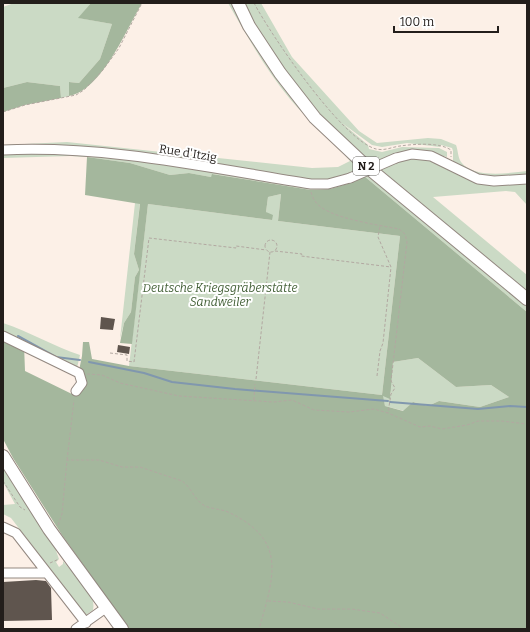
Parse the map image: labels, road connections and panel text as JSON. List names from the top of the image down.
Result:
{
  "streets": {
    "main road": ["N 2"],
    "street": ["Rue d'Itzig"]
  },
  "parks": ["Deutsche Kriegsgräberstätte Sandweiler"],
  "scale_bar": "100 m"
}
